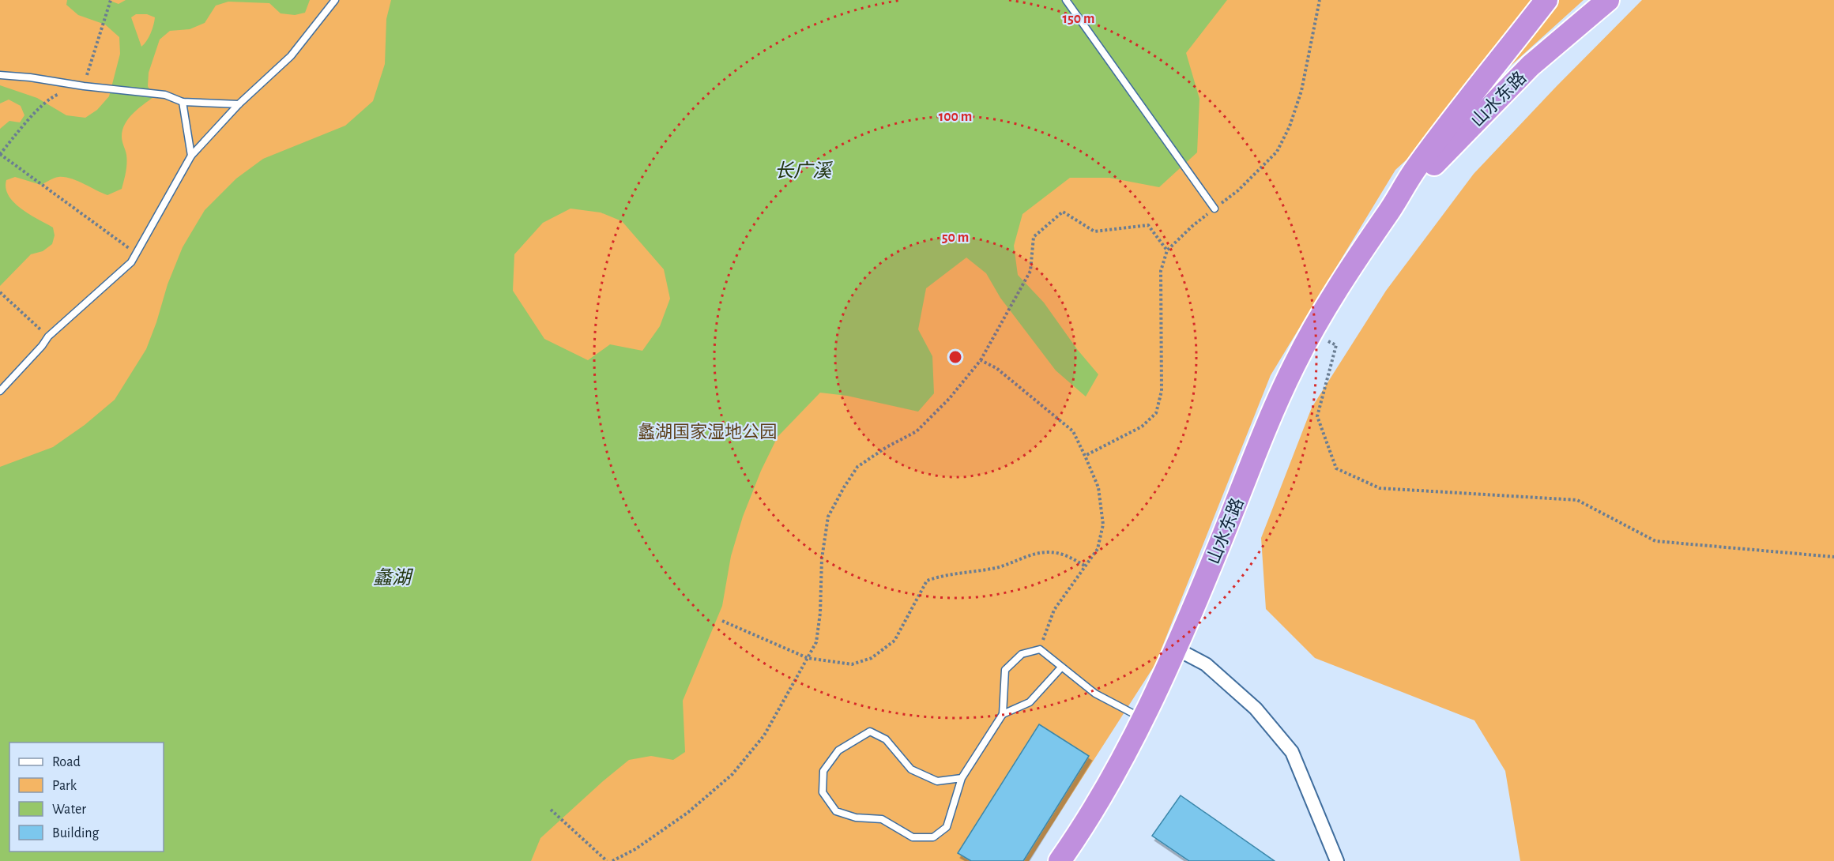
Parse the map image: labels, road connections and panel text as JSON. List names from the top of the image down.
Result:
{
  "streets": {
    "highway": ["山水东路"]
  },
  "water": ["长广溪", "蠡湖"],
  "parks": ["蠡湖国家湿地公园"],
  "legend": [
    "Road",
    "Park",
    "Water",
    "Building"
  ],
  "rings": ["150 m", "100 m", "50 m"]
}
